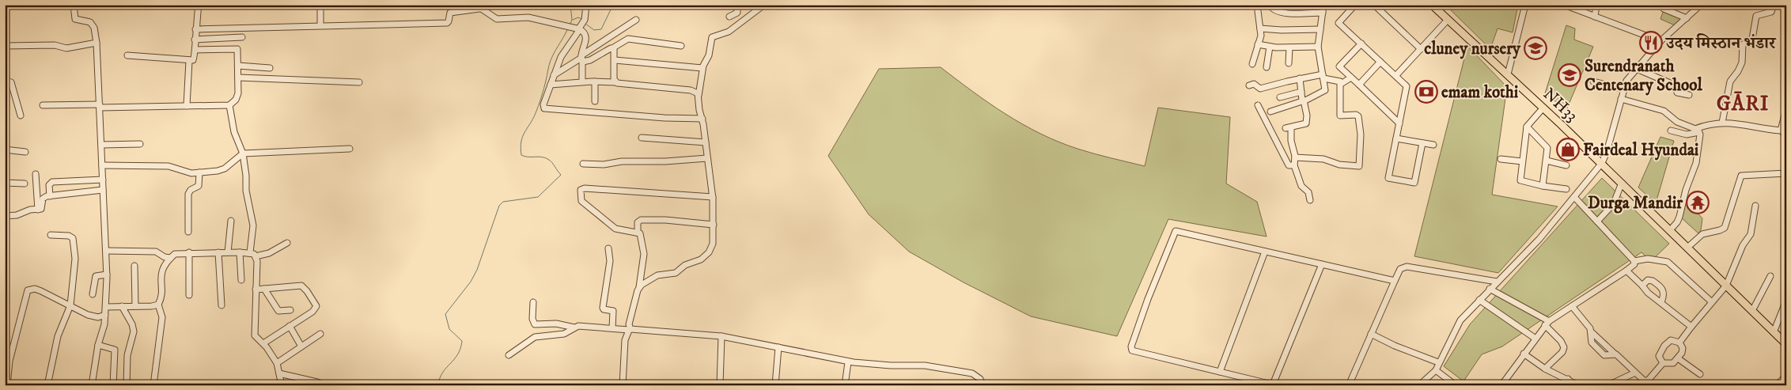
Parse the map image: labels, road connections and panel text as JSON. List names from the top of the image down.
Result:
{
  "streets": {
    "main road": ["NH33"]
  },
  "districts": ["GĀRI"],
  "places": {
    "restaurant": ["उदय मिस्ठान भंडार"],
    "school or university": ["cluney nursery", "Surendranath Centenary School"],
    "bank": ["emam kothi"],
    "shop": ["Fairdeal Hyundai"],
    "temple": ["Durga Mandir"]
  }
}
